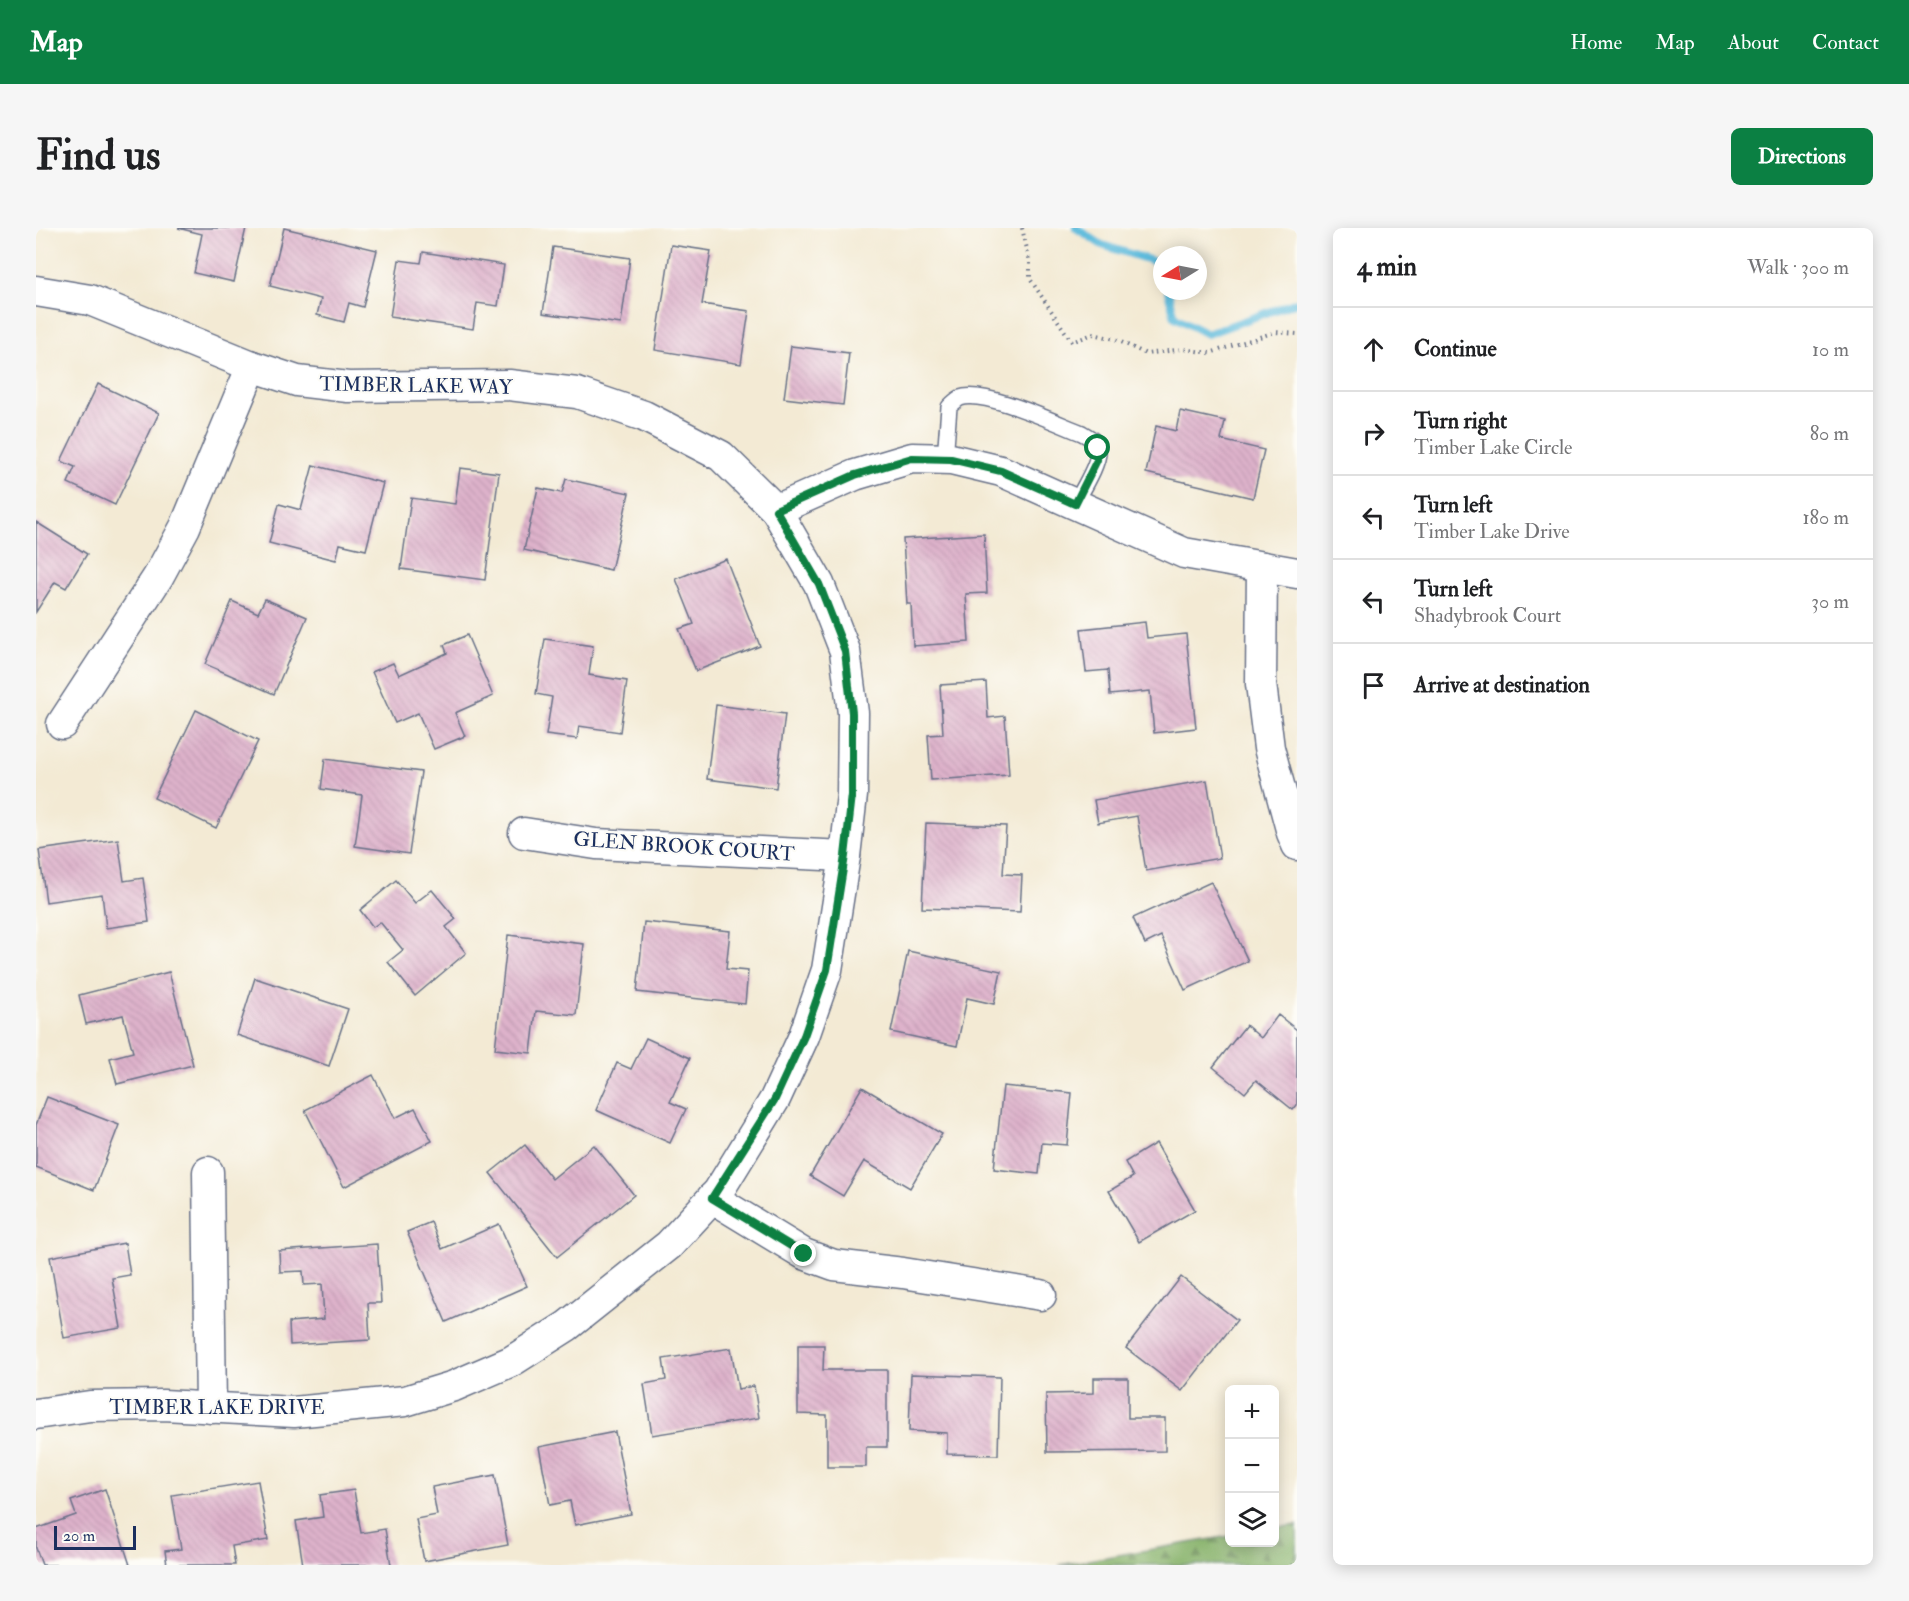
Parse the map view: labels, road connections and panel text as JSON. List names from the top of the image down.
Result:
{
  "streets": {
    "street": ["TIMBER LAKE WAY", "GLEN BROOK COURT", "TIMBER LAKE DRIVE"]
  },
  "crossings": [
    ["TIMBER LAKE WAY", "TIMBER LAKE DRIVE"],
    ["GLEN BROOK COURT", "TIMBER LAKE DRIVE"]
  ],
  "scale_bar": "20 m",
  "north": "left",
  "page": {
    "header": "Map",
    "nav": [
      "Home",
      "Map",
      "About",
      "Contact"
    ],
    "buttons": "Directions",
    "title": "Find us",
    "heading": ["4 min", "Walk · 300 m"],
    "list": [
      ["Continue", "10 m"],
      ["Turn right", "Timber Lake Circle", "80 m"],
      ["Turn left", "Timber Lake Drive", "180 m"],
      ["Turn left", "Shadybrook Court", "30 m"],
      "Arrive at destination"
    ],
    "map_buttons": ["+", "−"],
    "scale": "20 m"
  }
}
